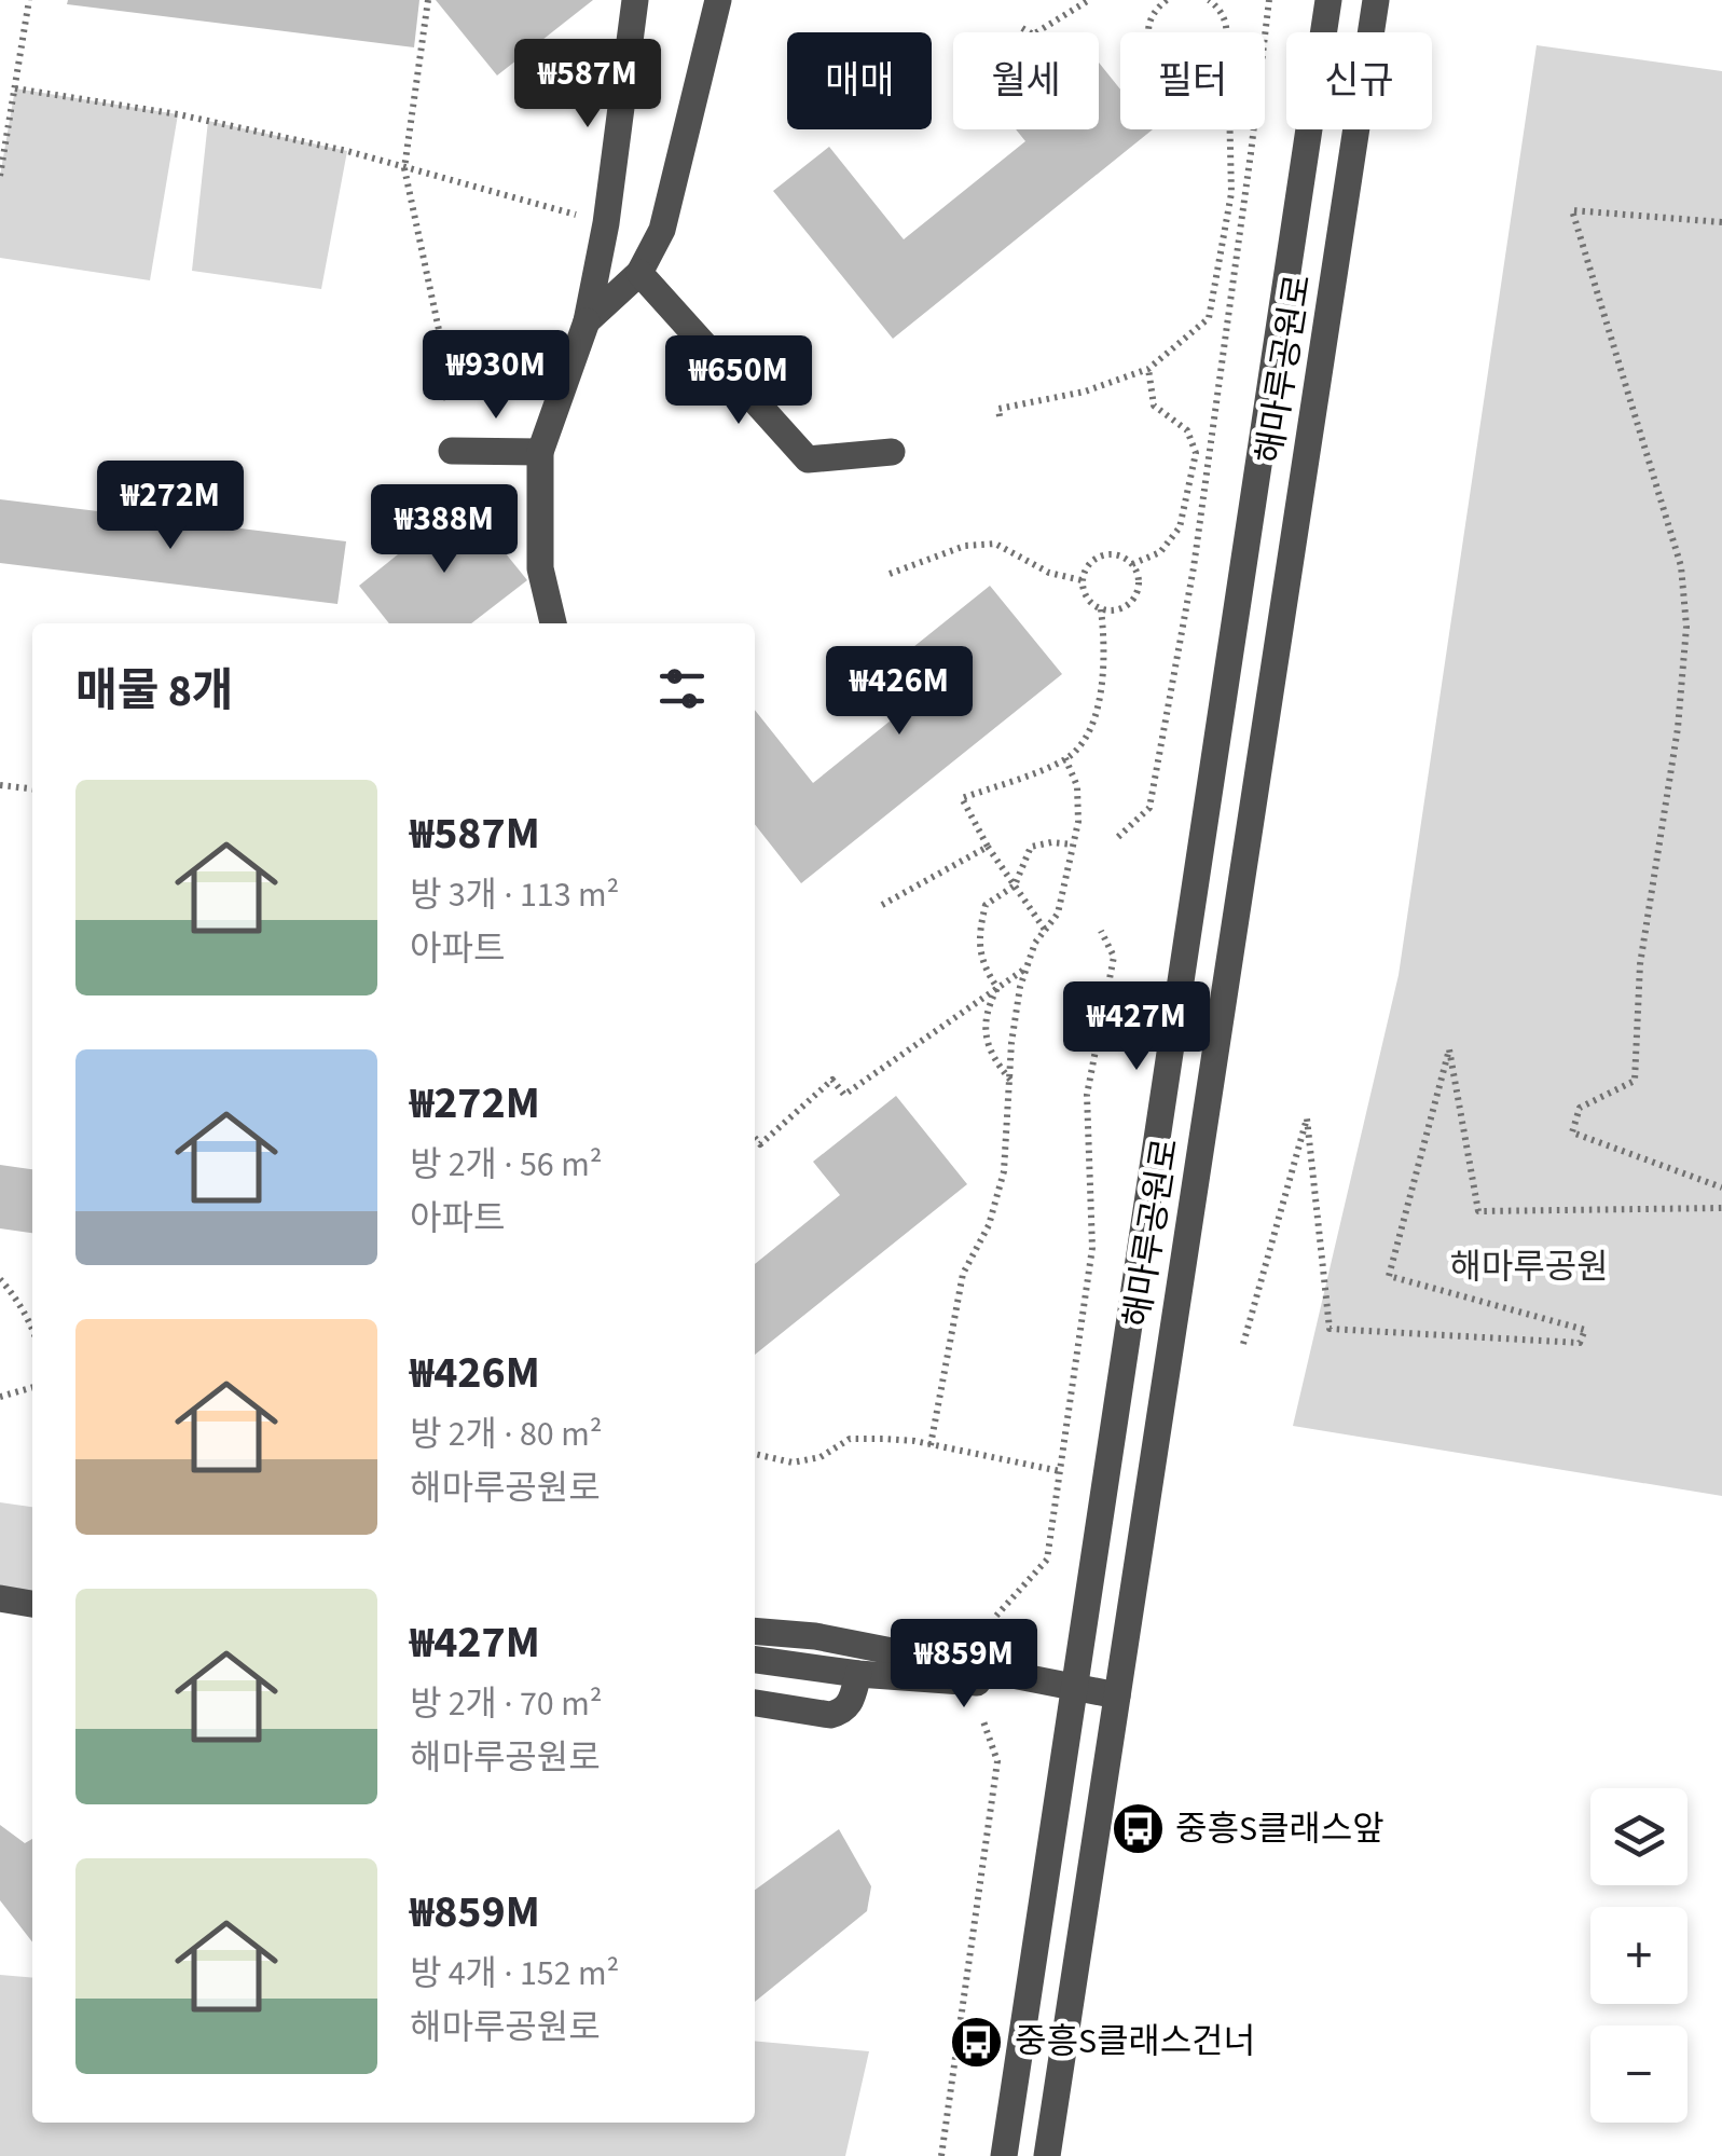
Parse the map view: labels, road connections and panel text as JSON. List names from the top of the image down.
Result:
{
  "streets": {
    "street": ["해마루공원로"]
  },
  "parks": ["해마루공원"],
  "places": {
    "bus stop": ["중흥S클래스앞", "중흥S클래스건너"]
  },
  "page": {
    "chip": [
      "매매",
      "월세",
      "필터",
      "신규"
    ],
    "price": [
      "₩587M",
      "₩930M",
      "₩650M",
      "₩272M",
      "₩388M",
      "₩426M",
      "₩427M",
      "₩859M"
    ],
    "heading": "매물 8개",
    "list": [
      {
        "name": "₩587M",
        "note": "방 3개 · 113 m² · 아파트"
      },
      {
        "name": "₩272M",
        "note": "방 2개 · 56 m² · 아파트"
      },
      {
        "name": "₩426M",
        "note": "방 2개 · 80 m² · 해마루공원로"
      },
      {
        "name": "₩427M",
        "note": "방 2개 · 70 m² · 해마루공원로"
      },
      {
        "name": "₩859M",
        "note": "방 4개 · 152 m² · 해마루공원로"
      }
    ],
    "map_buttons": ["+", "−"]
  }
}
